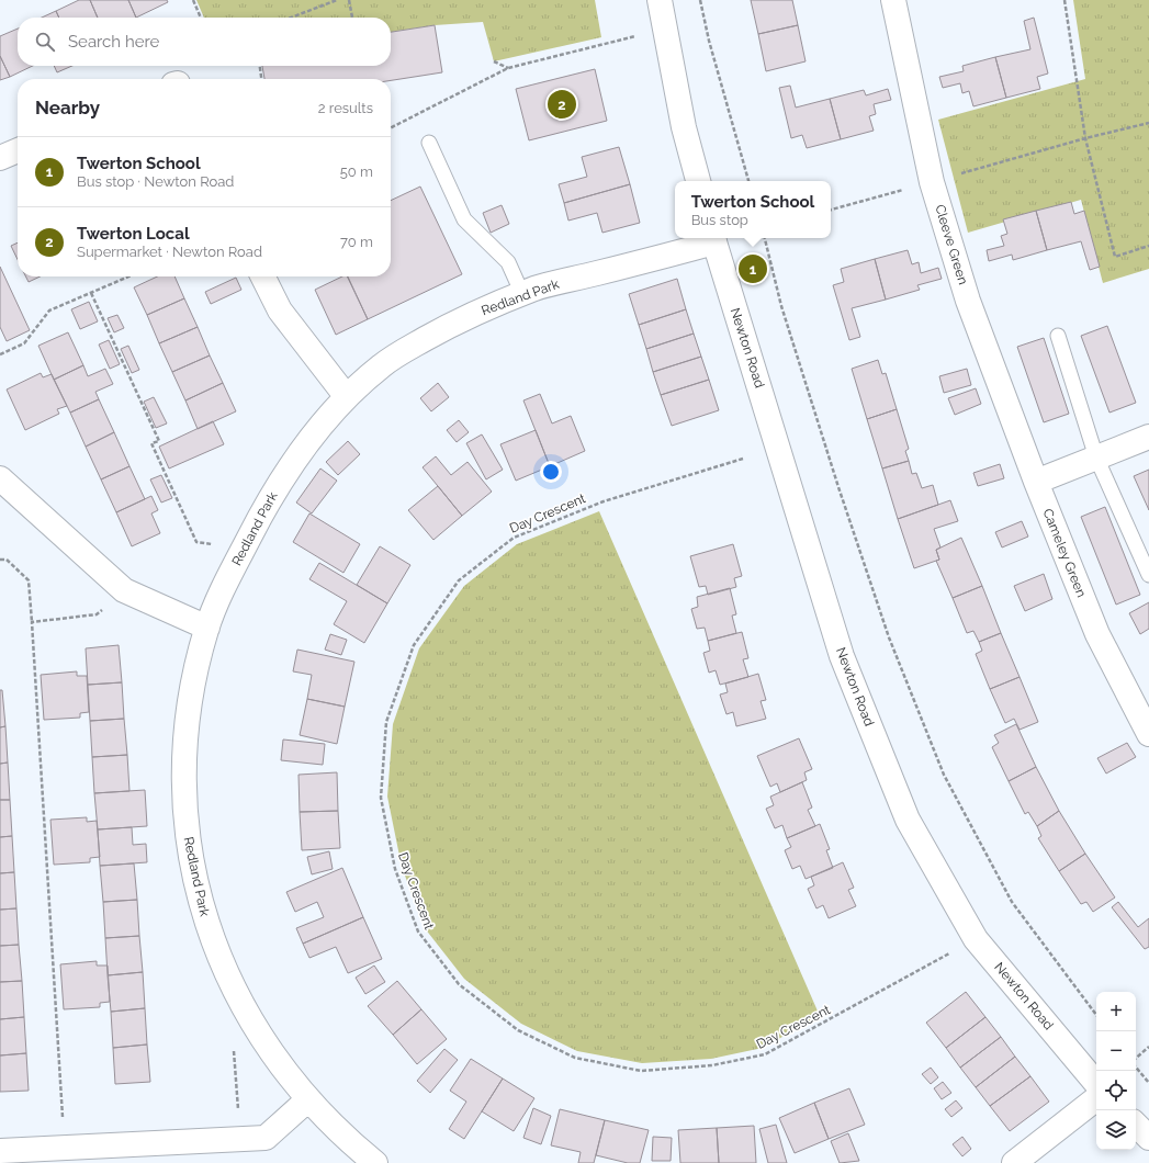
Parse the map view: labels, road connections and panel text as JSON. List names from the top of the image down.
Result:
{
  "streets": {
    "street": [
      "Cleeve Green",
      "Redland Park",
      "Newton Road",
      "Cameley Green"
    ],
    "path": ["Day Crescent"]
  },
  "crossings": [
    ["Cleeve Green", "Cameley Green"],
    ["Redland Park", "Newton Road"],
    ["Newton Road", "Day Crescent"]
  ],
  "page": {
    "search": "Search here",
    "heading": ["Nearby", "2 results"],
    "pins": ["2", "1"],
    "list": [
      {
        "mark": "1",
        "name": "Twerton School",
        "note": "Bus stop · Newton Road",
        "value": "50 m"
      },
      {
        "mark": "2",
        "name": "Twerton Local",
        "note": "Supermarket · Newton Road",
        "value": "70 m"
      }
    ],
    "popup": ["Twerton School", "Bus stop"],
    "map_buttons": ["+", "−"]
  }
}
